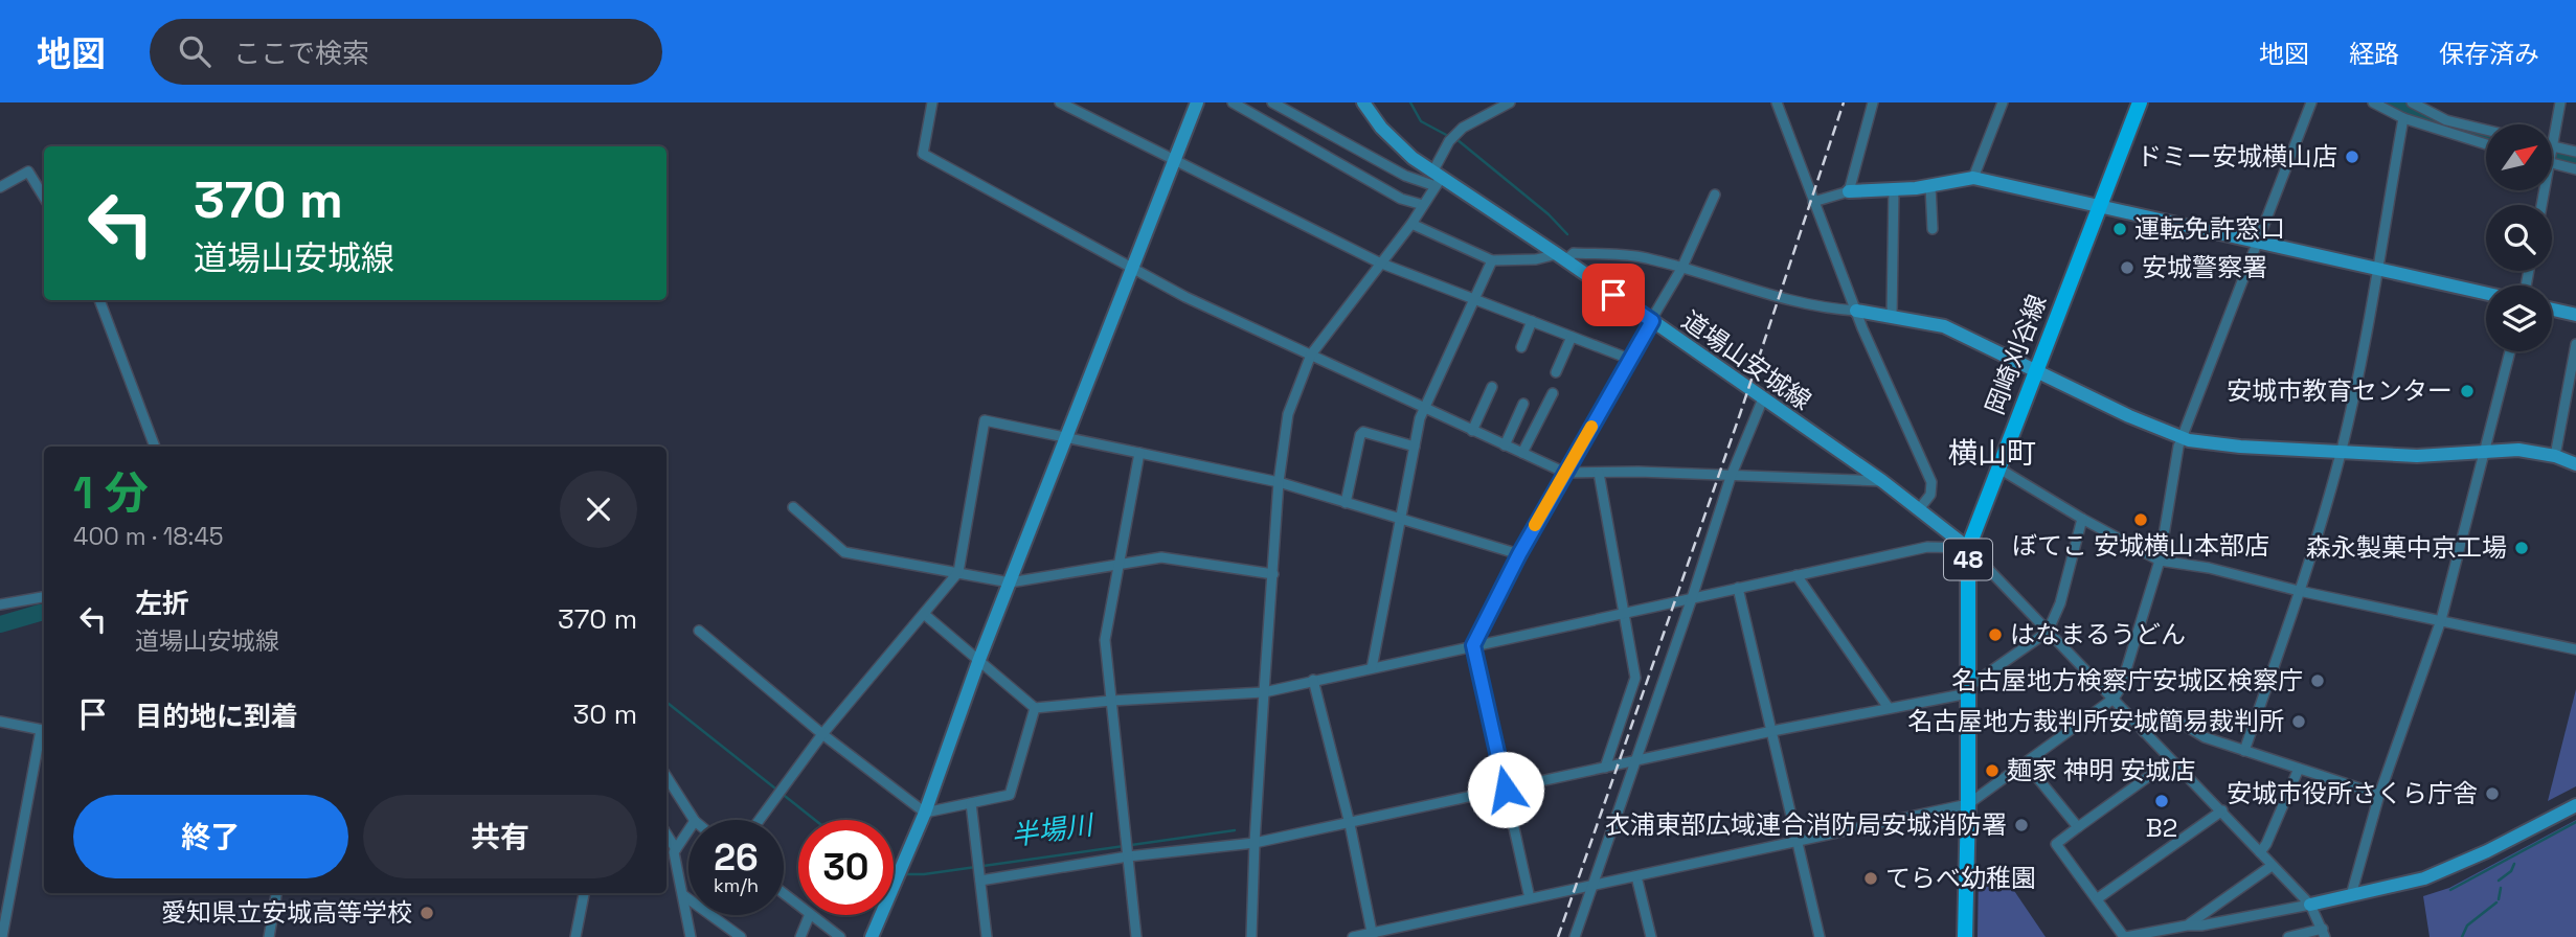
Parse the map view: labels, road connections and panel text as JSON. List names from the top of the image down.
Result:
{
  "streets": {
    "main road": ["岡崎刈谷線", "48"],
    "street": ["道場山安城線"]
  },
  "crossings": [
    ["岡崎刈谷線", "道場山安城線"]
  ],
  "districts": ["横山町"],
  "water": ["半場川"],
  "places": [
    "ドミー安城横山店",
    "運転免許窓口",
    "安城警察署",
    "安城市教育センター",
    "ぼてこ 安城横山本部店",
    "森永製菓中京工場",
    "はなまるうどん",
    "名古屋地方検察庁安城区検察庁",
    "名古屋地方裁判所安城簡易裁判所",
    "麺家 神明 安城店",
    "安城市役所さくら庁舎",
    "B2",
    "衣浦東部広域連合消防局安城消防署",
    "てらべ幼稚園",
    "愛知県立安城高等学校"
  ],
  "north": "top right",
  "page": {
    "header": "地図",
    "search": "ここで検索",
    "nav": ["地図", "経路", "保存済み"],
    "turn": ["370 m", "道場山安城線"],
    "heading": ["1 分", "400 m · 18:45"],
    "list": [
      {
        "name": "左折",
        "note": "道場山安城線",
        "value": "370 m"
      },
      {
        "name": "目的地に到着",
        "value": "30 m"
      }
    ],
    "buttons": ["終了", "共有"],
    "speed": "26 km/h",
    "limit": "30"
  }
}
